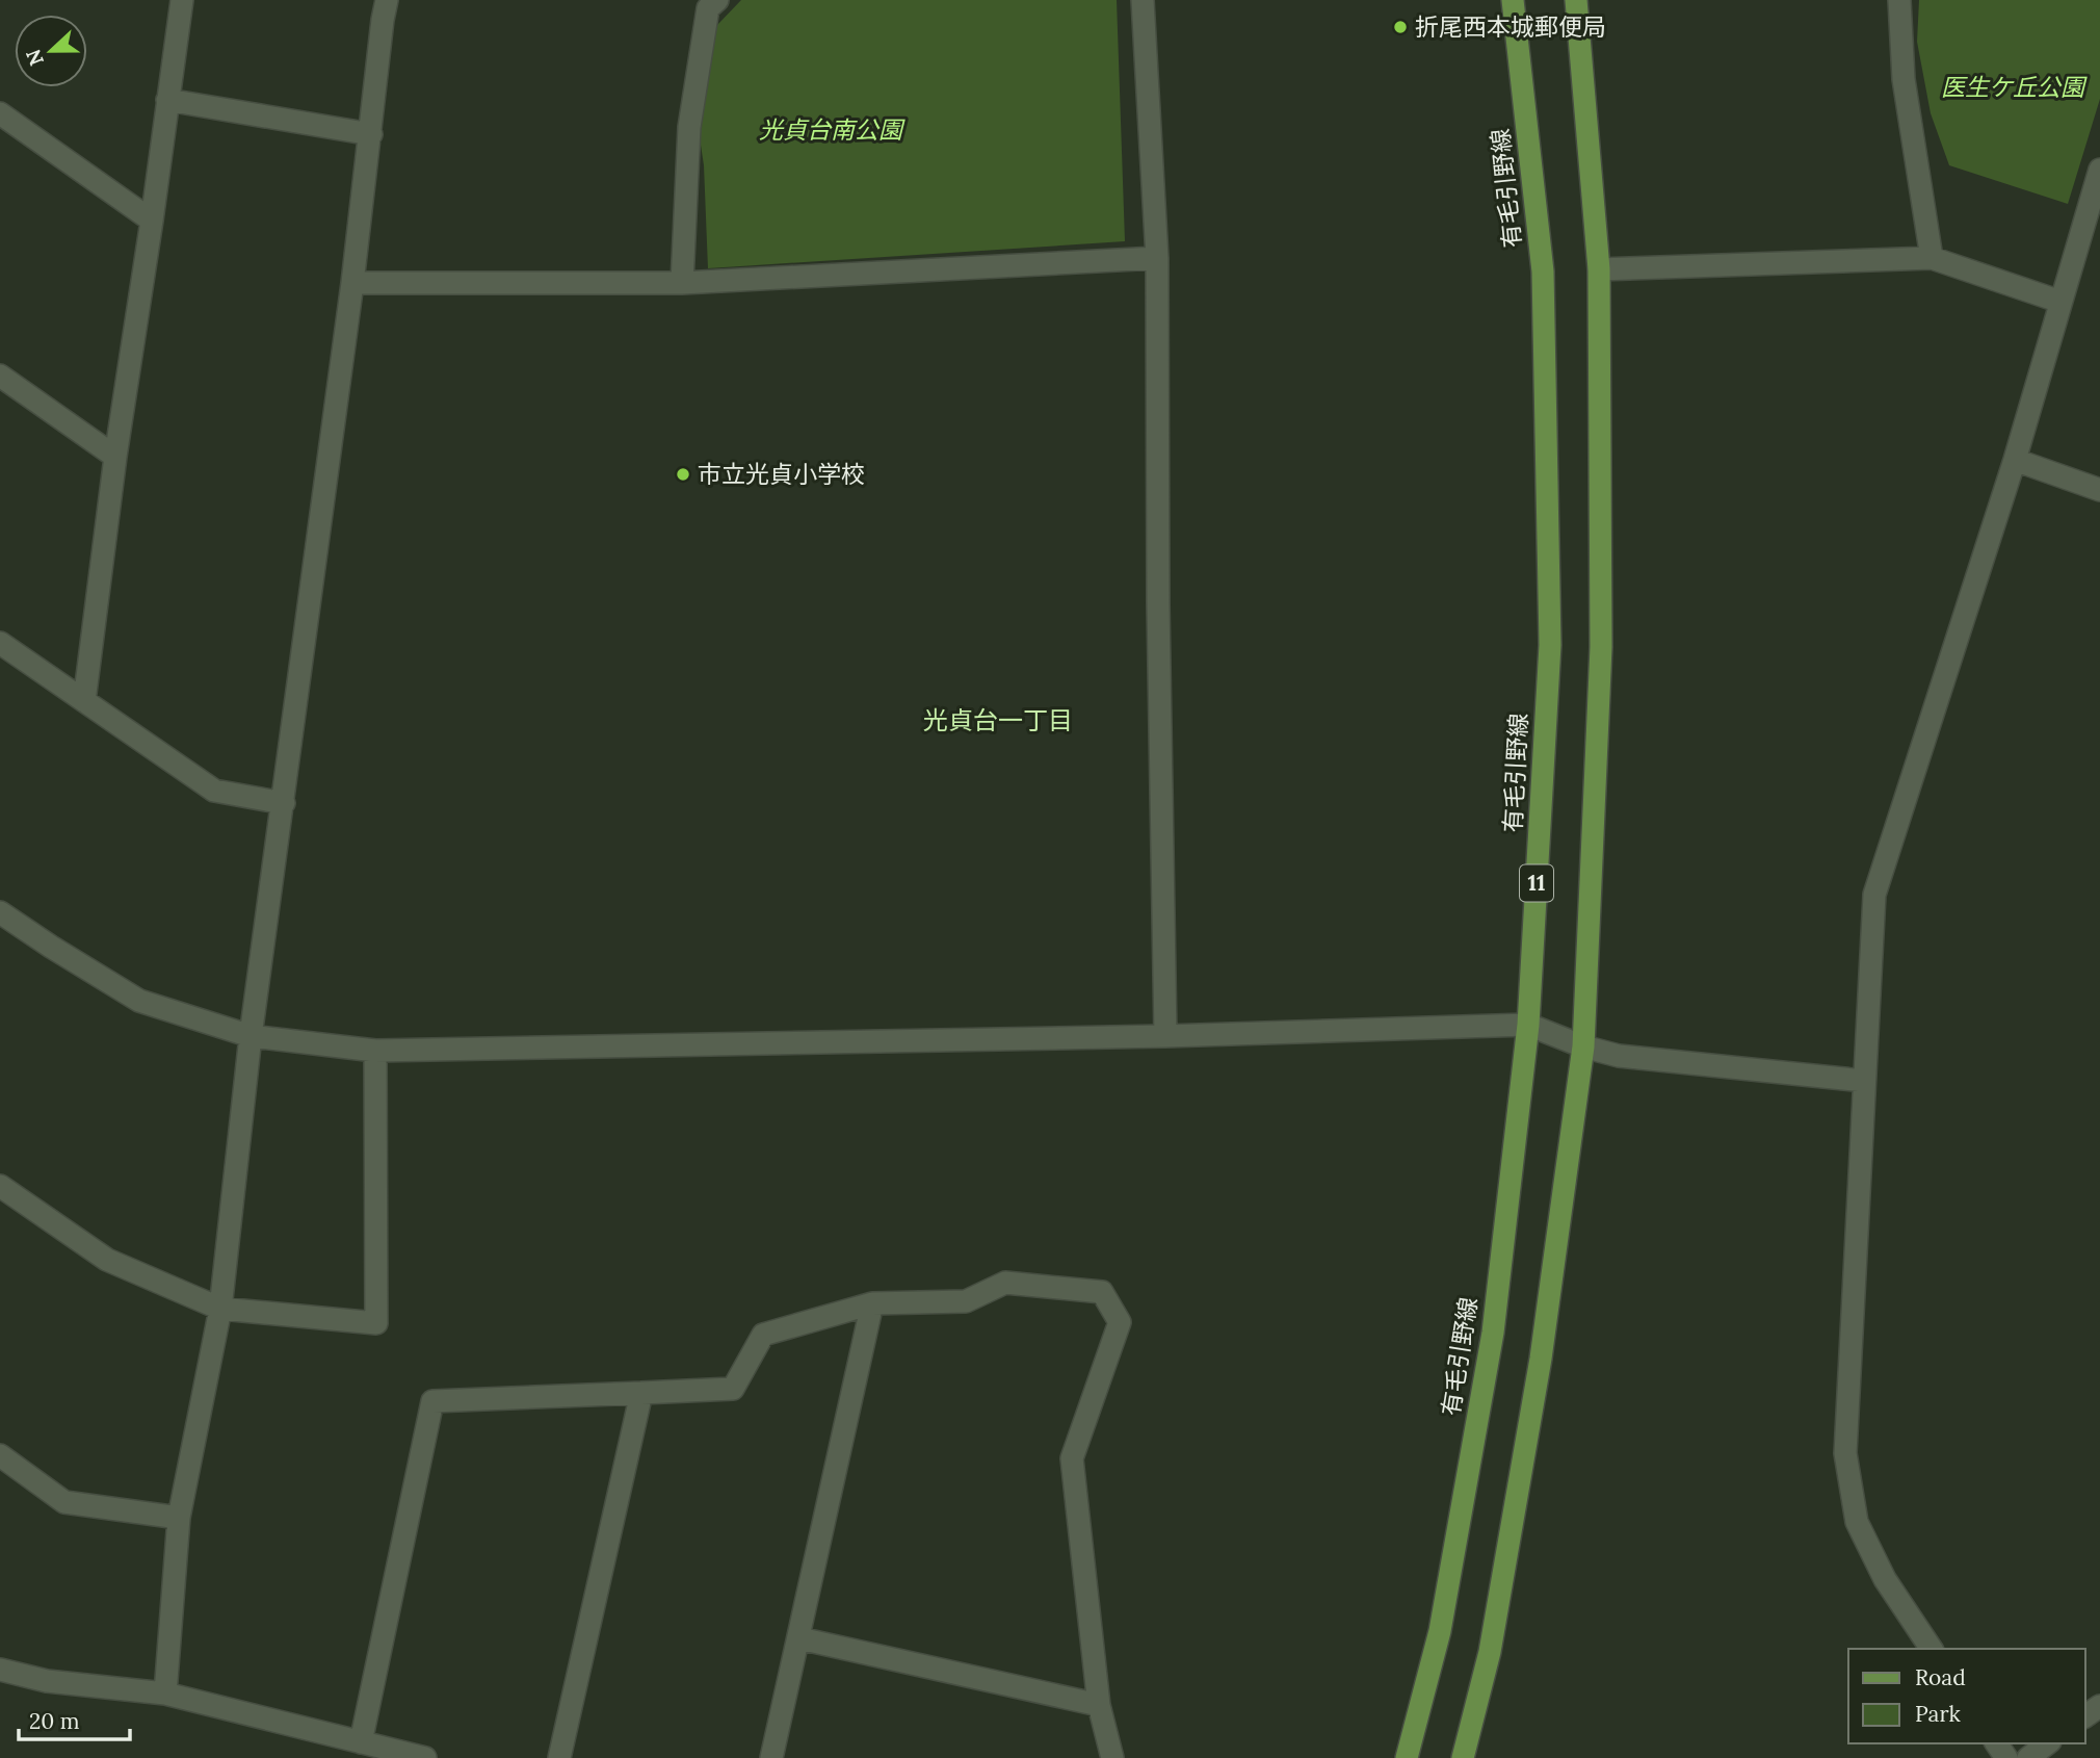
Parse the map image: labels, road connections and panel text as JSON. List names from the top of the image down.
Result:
{
  "streets": {
    "main road": ["有毛引野線", "11"]
  },
  "districts": ["光貞台一丁目"],
  "parks": ["医生ケ丘公園", "光貞台南公園"],
  "places": ["折尾西本城郵便局", "市立光貞小学校"],
  "legend": ["Road", "Park"],
  "scale_bar": "20 m",
  "north": "left"
}
